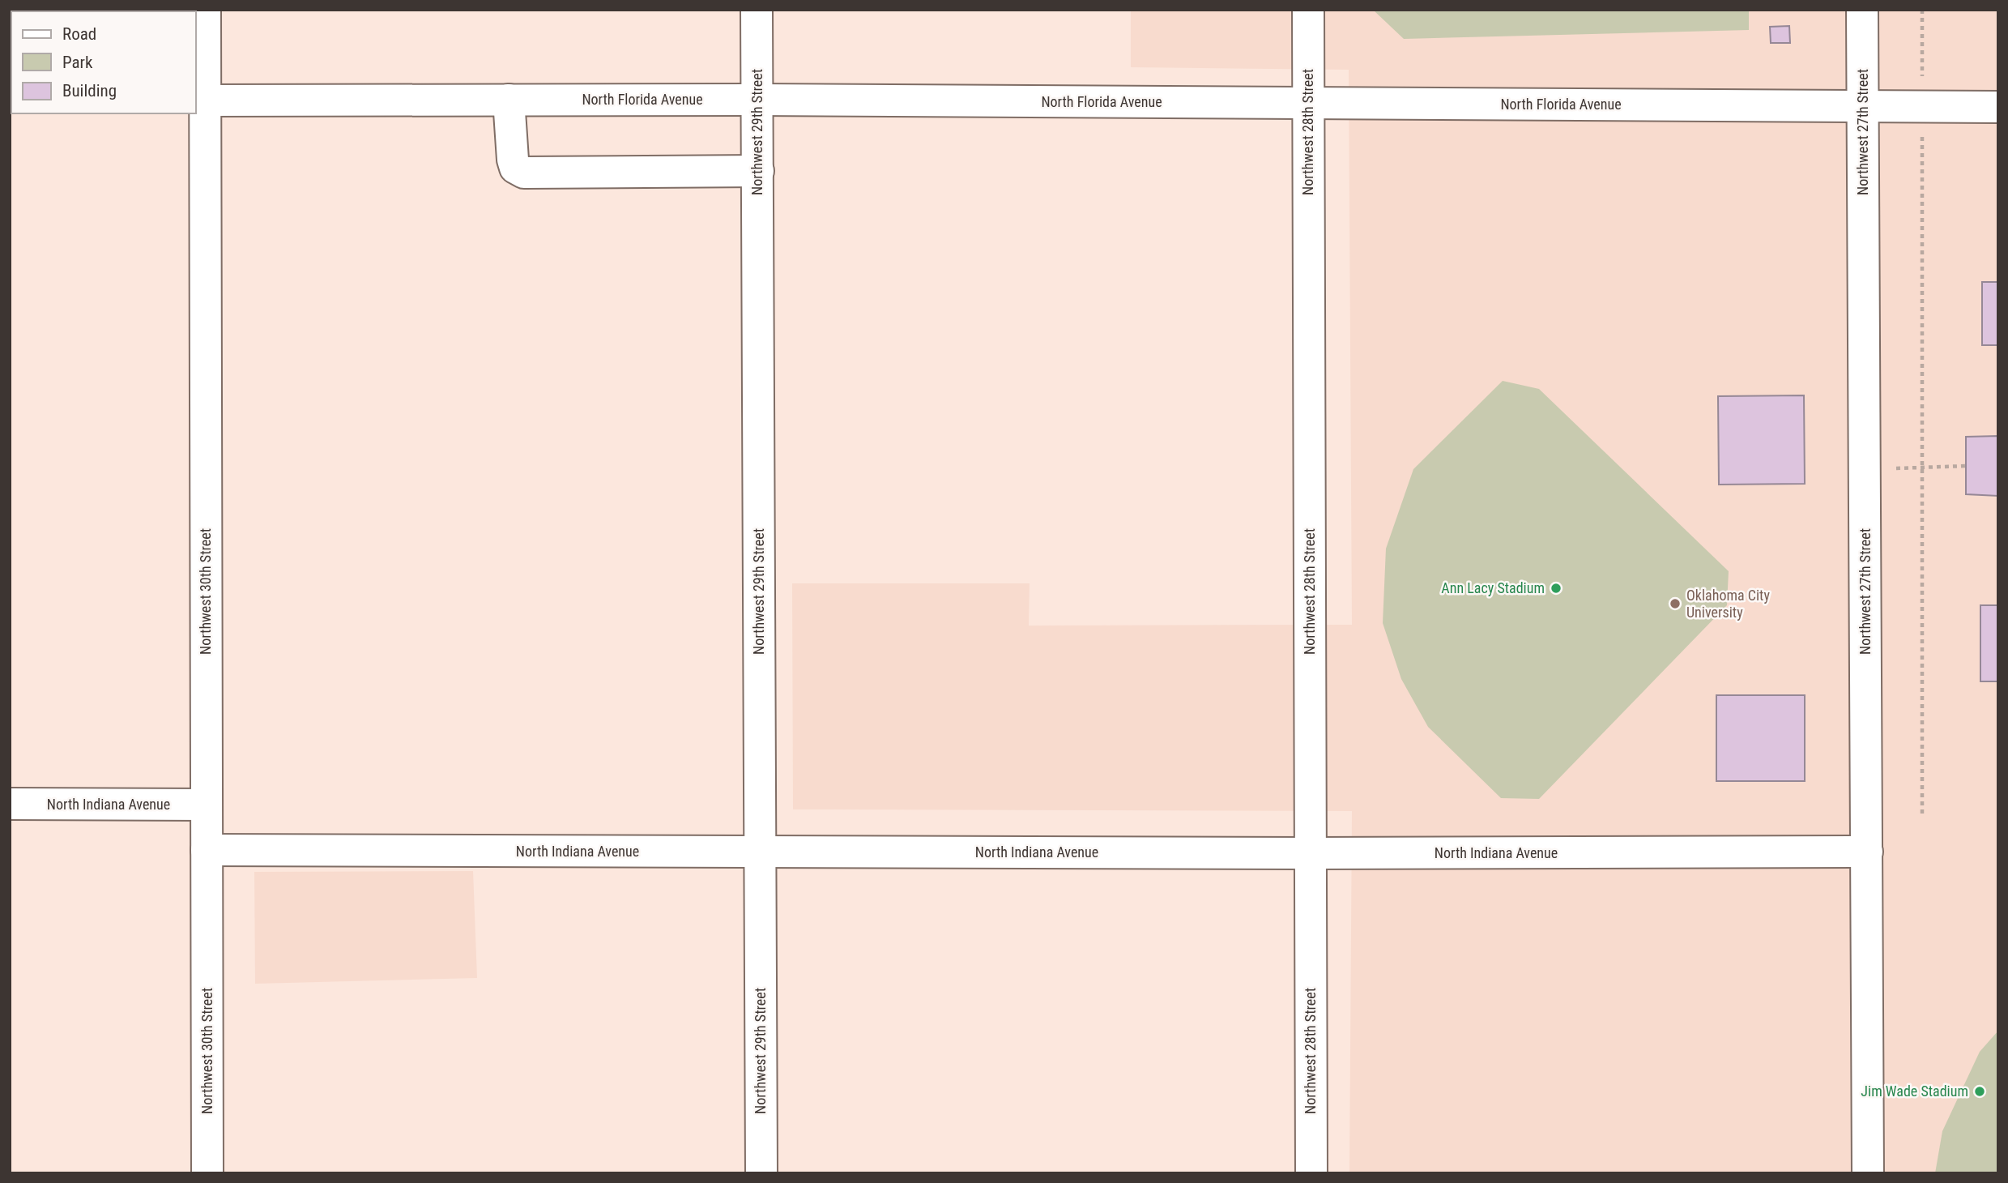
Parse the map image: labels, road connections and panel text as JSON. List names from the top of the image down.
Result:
{
  "streets": {
    "street": [
      "North Florida Avenue",
      "Northwest 29th Street",
      "Northwest 28th Street",
      "Northwest 27th Street",
      "Northwest 30th Street",
      "North Indiana Avenue"
    ]
  },
  "crossings": [
    ["North Florida Avenue", "Northwest 29th Street"],
    ["North Florida Avenue", "Northwest 28th Street"],
    ["North Florida Avenue", "Northwest 27th Street"],
    ["North Florida Avenue", "Northwest 30th Street"],
    ["Northwest 29th Street", "North Indiana Avenue"],
    ["Northwest 28th Street", "North Indiana Avenue"],
    ["Northwest 27th Street", "North Indiana Avenue"],
    ["Northwest 30th Street", "North Indiana Avenue"]
  ],
  "places": ["Ann Lacy Stadium", "Oklahoma City University", "Jim Wade Stadium"],
  "legend": ["Road", "Park", "Building"]
}
